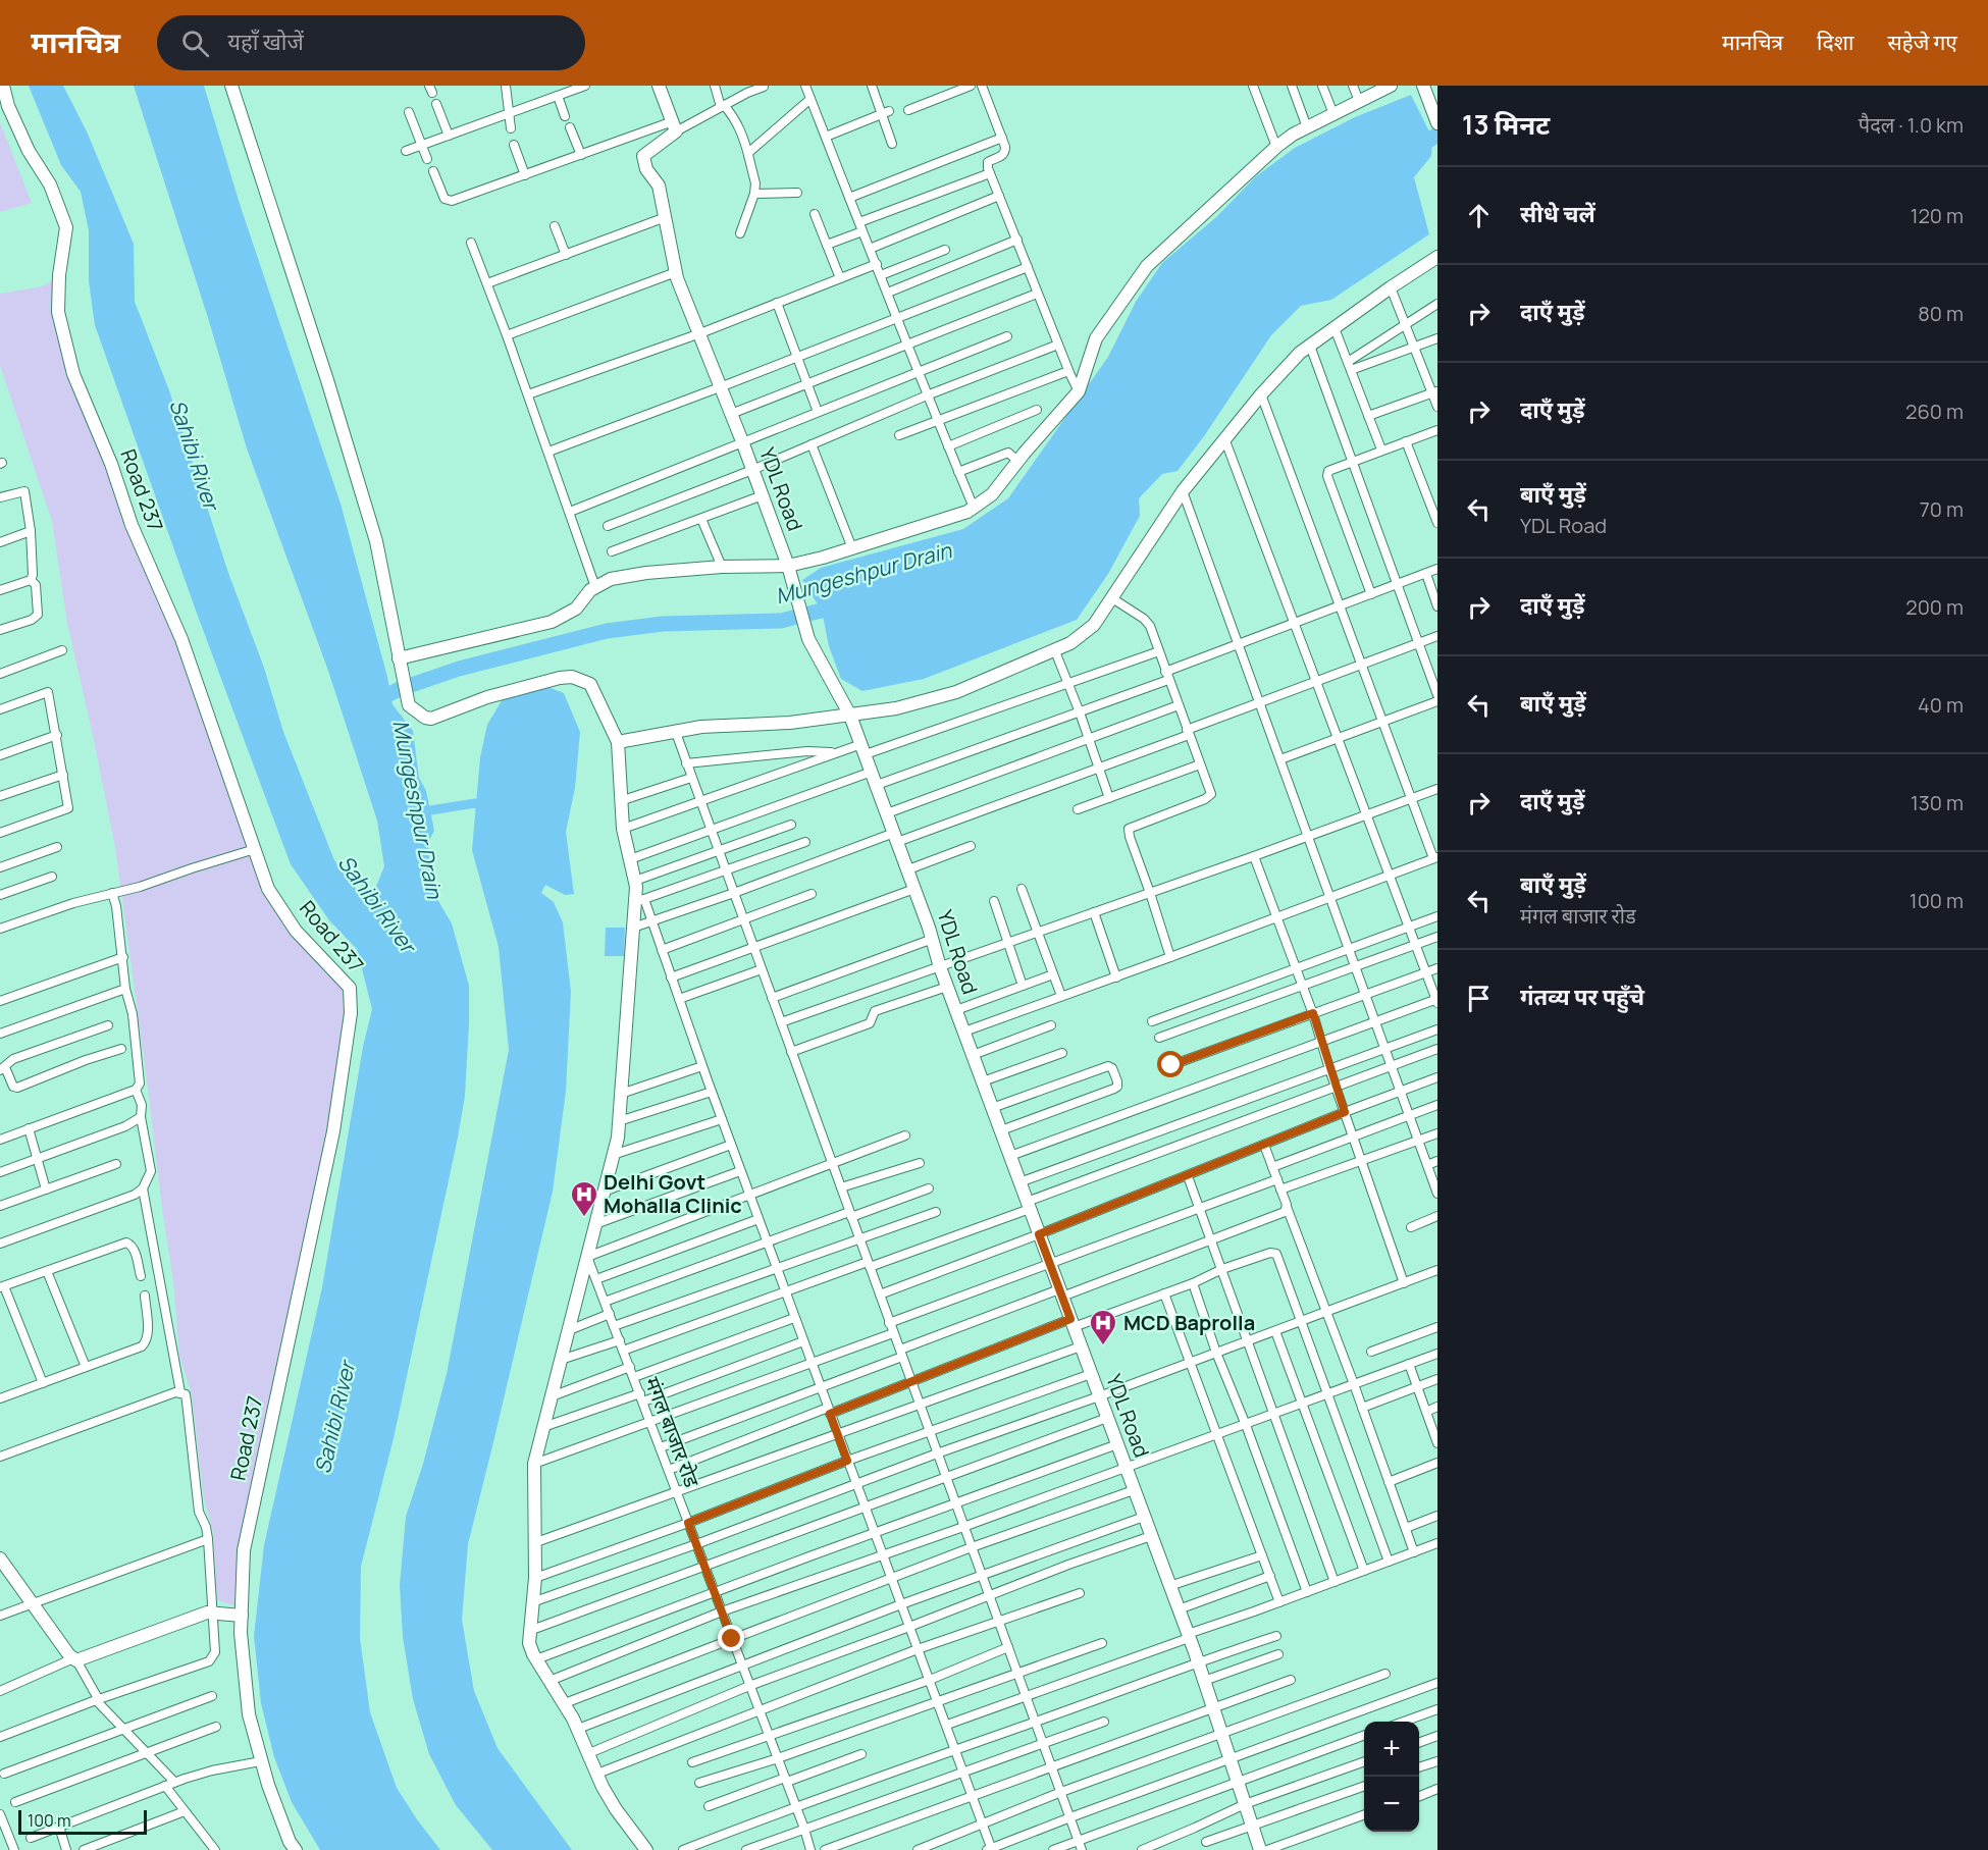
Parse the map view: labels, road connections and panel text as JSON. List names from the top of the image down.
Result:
{
  "streets": {
    "street": ["YDL Road", "Road 237", "मंगल बाजार रोड"]
  },
  "water": ["Sahibi River", "Mungeshpur Drain"],
  "places": {
    "hospital": ["Delhi Govt Mohalla Clinic", "MCD Baprolla"]
  },
  "scale_bar": "100 m",
  "page": {
    "header": "मानचित्र",
    "search": "यहाँ खोजें",
    "nav": ["मानचित्र", "दिशा", "सहेजे गए"],
    "heading": ["13 मिनट", "पैदल · 1.0 km"],
    "list": [
      ["सीधे चलें", "120 m"],
      ["दाएँ मुड़ें", "80 m"],
      ["दाएँ मुड़ें", "260 m"],
      ["बाएँ मुड़ें", "YDL Road", "70 m"],
      ["दाएँ मुड़ें", "200 m"],
      ["बाएँ मुड़ें", "40 m"],
      ["दाएँ मुड़ें", "130 m"],
      ["बाएँ मुड़ें", "मंगल बाजार रोड", "100 m"],
      "गंतव्य पर पहुँचे"
    ],
    "map_buttons": ["+", "−"],
    "scale": "100 m"
  }
}
